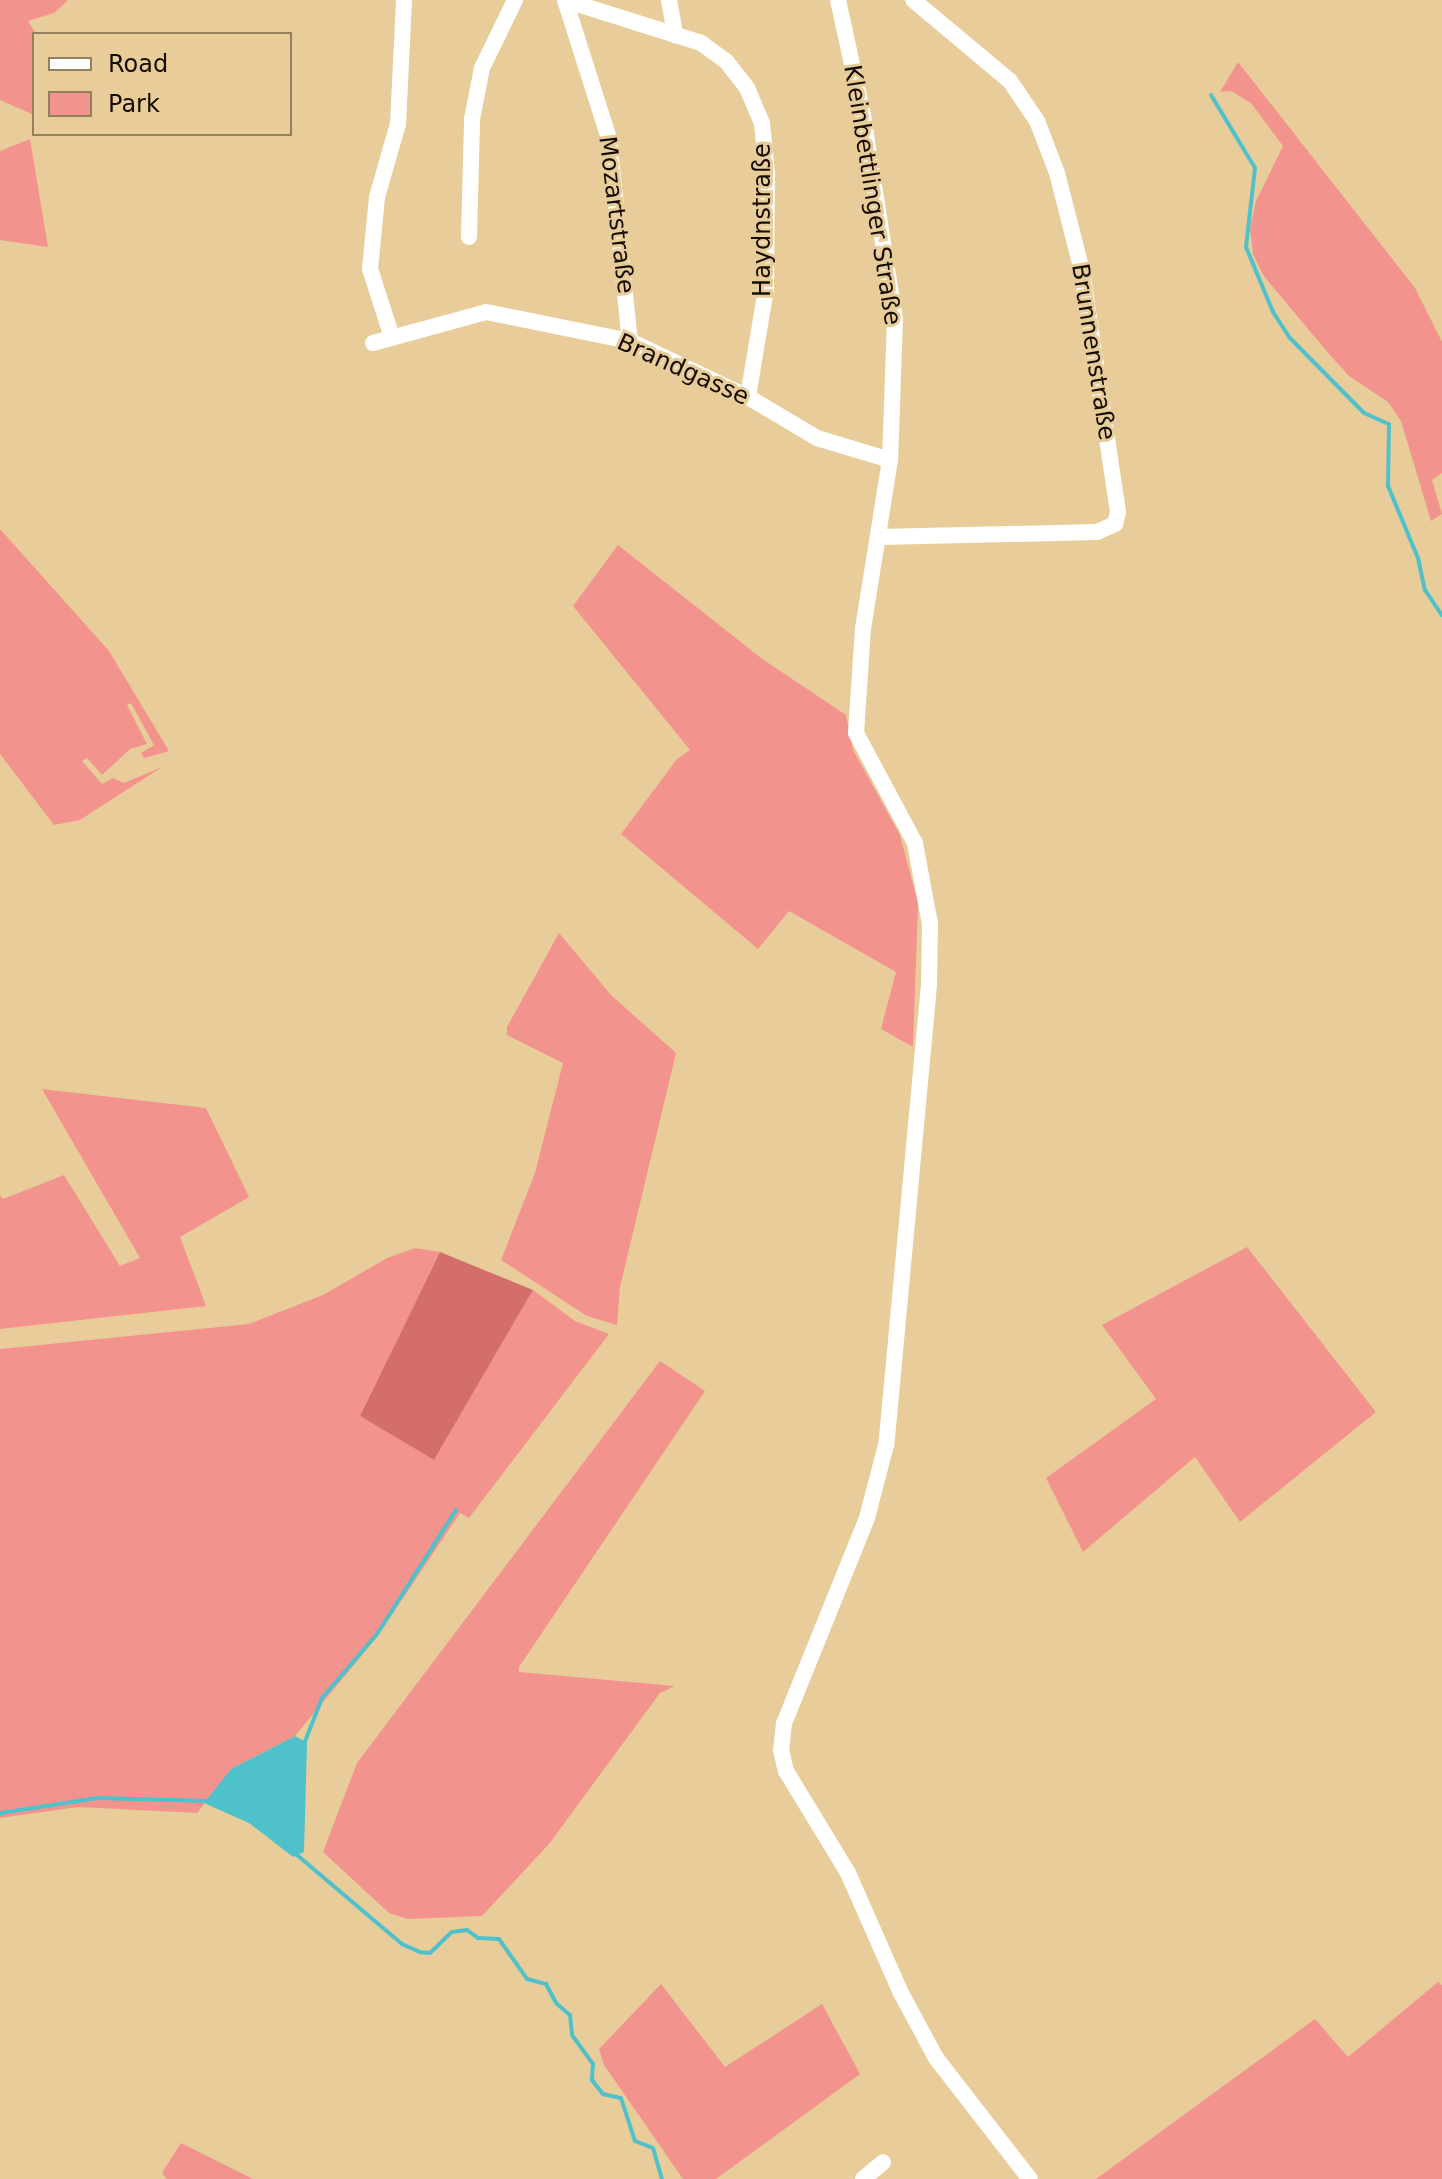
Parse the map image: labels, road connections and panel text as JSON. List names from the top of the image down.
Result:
{
  "streets": {
    "street": [
      "Kleinbettlinger Straße",
      "Mozartstraße",
      "Haydnstraße",
      "Brunnenstraße",
      "Brandgasse"
    ]
  },
  "crossings": [
    ["Kleinbettlinger Straße", "Brunnenstraße"],
    ["Kleinbettlinger Straße", "Brandgasse"],
    ["Mozartstraße", "Haydnstraße"],
    ["Mozartstraße", "Brandgasse"],
    ["Haydnstraße", "Brandgasse"]
  ],
  "legend": ["Road", "Park"]
}
